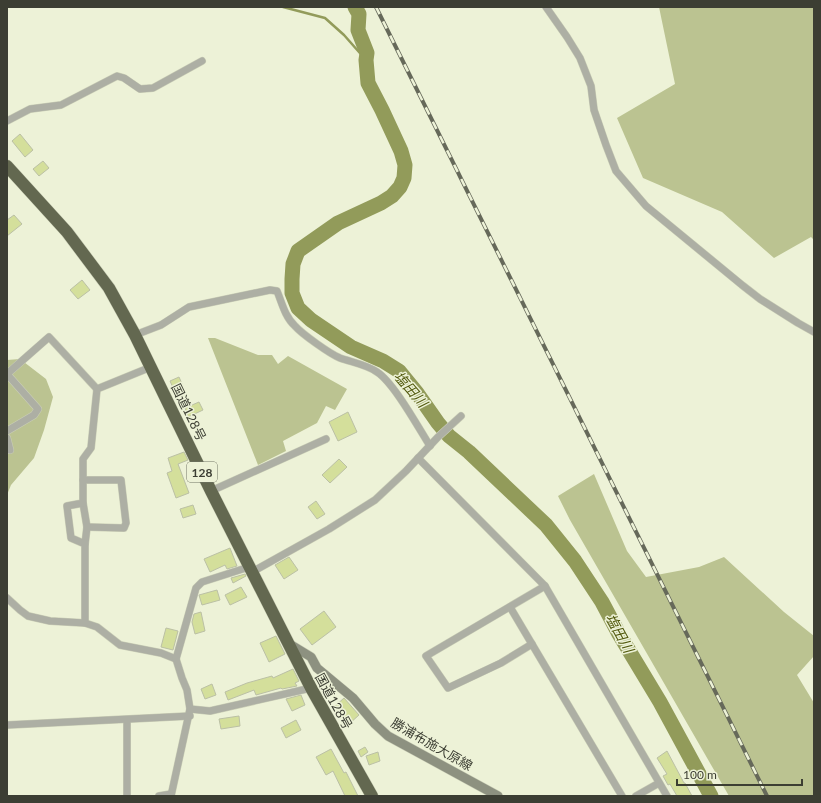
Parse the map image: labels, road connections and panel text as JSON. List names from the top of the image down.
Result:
{
  "streets": {
    "highway": ["国道128号", "128"],
    "main road": ["勝浦布施大原線"]
  },
  "crossings": [
    ["国道128号", "勝浦布施大原線"]
  ],
  "water": ["塩田川"],
  "scale_bar": "100 m"
}
